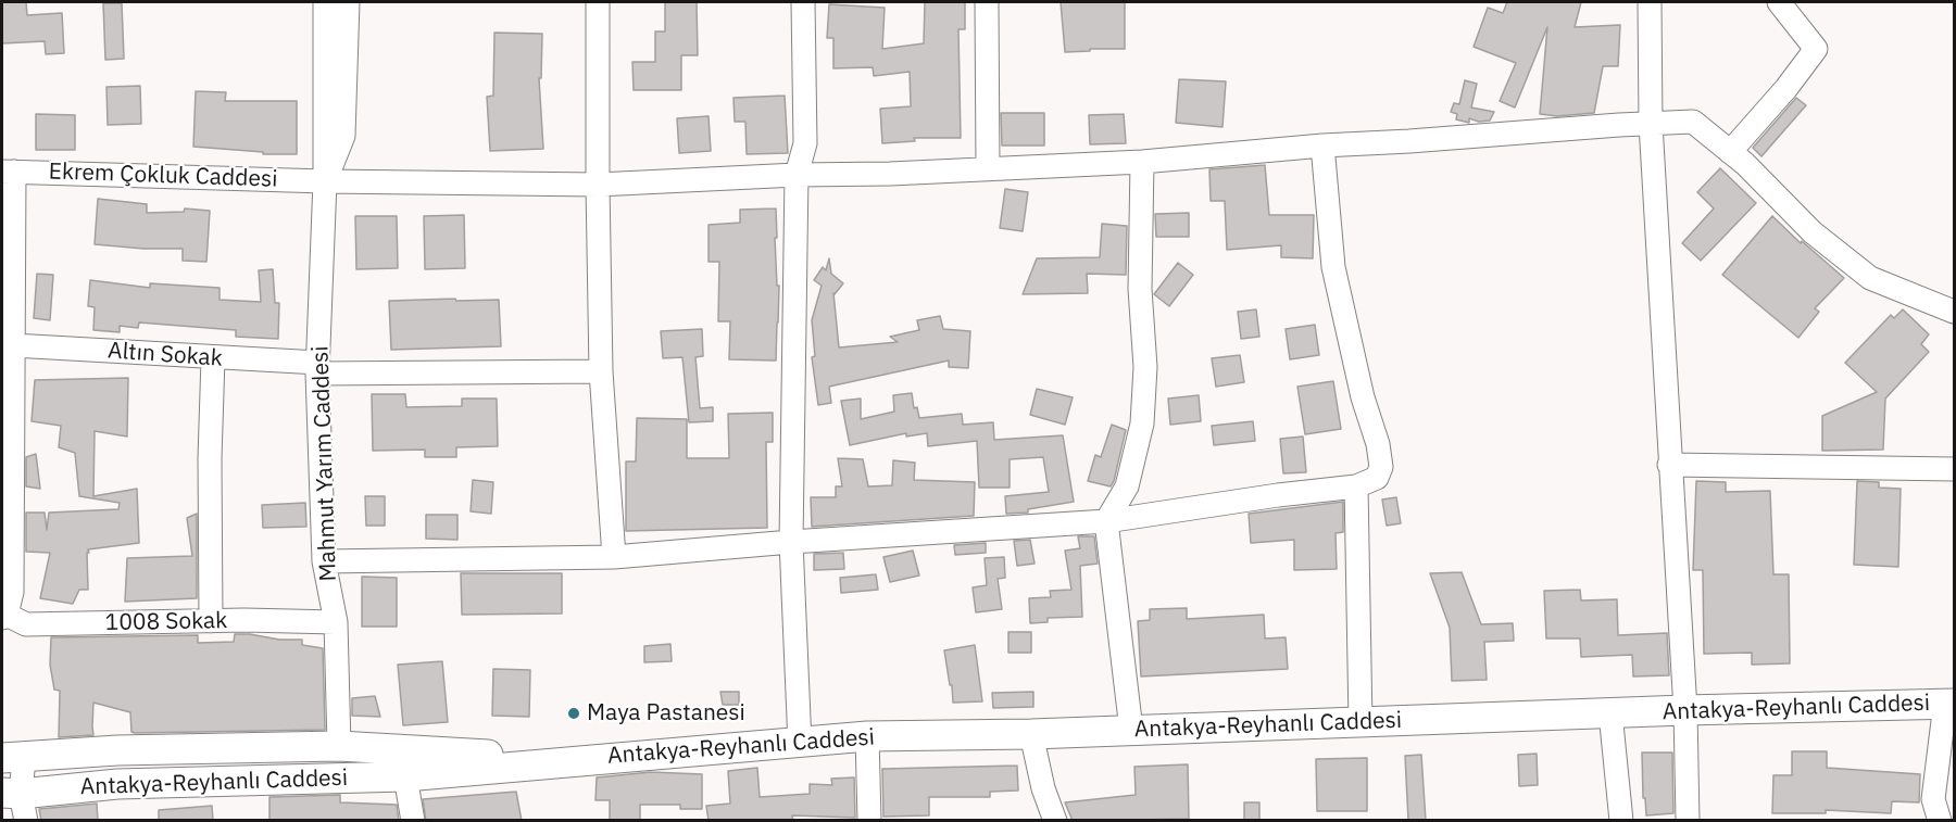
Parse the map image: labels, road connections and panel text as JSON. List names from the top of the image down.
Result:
{
  "streets": {
    "main road": ["Antakya-Reyhanlı Caddesi"],
    "street": [
      "Ekrem Çokluk Caddesi",
      "Altın Sokak",
      "Mahmut Yarım Caddesi",
      "1008 Sokak"
    ]
  },
  "crossings": [
    ["Ekrem Çokluk Caddesi", "Mahmut Yarım Caddesi"],
    ["Altın Sokak", "Mahmut Yarım Caddesi"],
    ["Mahmut Yarım Caddesi", "1008 Sokak"],
    ["Mahmut Yarım Caddesi", "Antakya-Reyhanlı Caddesi"]
  ],
  "places": ["Maya Pastanesi"]
}
